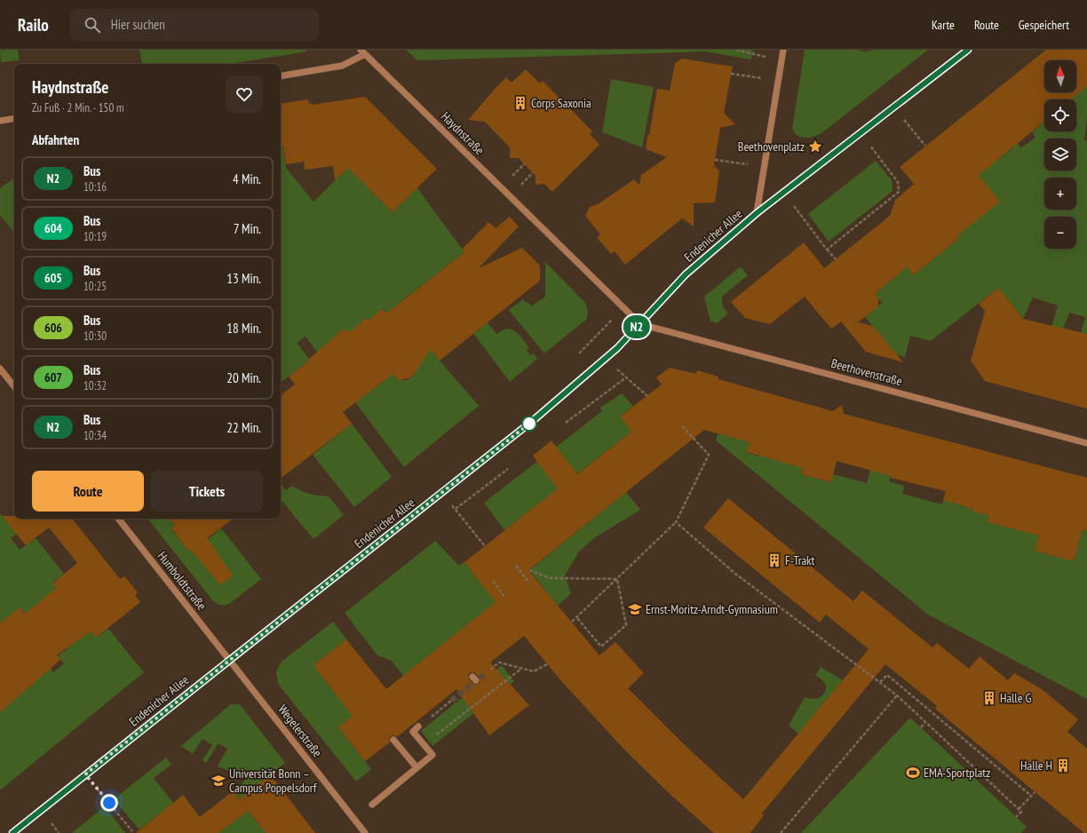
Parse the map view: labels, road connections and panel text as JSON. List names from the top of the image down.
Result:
{
  "streets": {
    "street": [
      "Haydnstraße",
      "Endenicher Allee",
      "Beethovenstraße",
      "Humboldtstraße",
      "Wegelerstraße"
    ]
  },
  "crossings": [
    ["Haydnstraße", "Endenicher Allee"],
    ["Haydnstraße", "Beethovenstraße"],
    ["Endenicher Allee", "Beethovenstraße"],
    ["Endenicher Allee", "Humboldtstraße"],
    ["Endenicher Allee", "Wegelerstraße"],
    ["Humboldtstraße", "Wegelerstraße"]
  ],
  "places": {
    "building": [
      "Corps Saxonia",
      "F-Trakt",
      "Halle G",
      "Halle H"
    ],
    "place": ["Beethovenplatz"],
    "school or university": ["Ernst-Moritz-Arndt-Gymnasium", "Universität Bonn – Campus Poppelsdorf"],
    "sports": ["EMA-Sportplatz"]
  },
  "lines": ["bus line N2"],
  "north": "top",
  "page": {
    "header": "Railo",
    "search": "Hier suchen",
    "nav": ["Karte", "Route", "Gespeichert"],
    "on_map": "N2",
    "map_buttons": ["+", "−"],
    "heading": [
      ["Haydnstraße", "Zu Fuß · 2 Min. · 150 m"],
      "Abfahrten"
    ],
    "list": [
      {
        "mark": "N2",
        "name": "Bus",
        "note": "10:16",
        "value": "4 Min."
      },
      {
        "mark": "604",
        "name": "Bus",
        "note": "10:19",
        "value": "7 Min."
      },
      {
        "mark": "605",
        "name": "Bus",
        "note": "10:25",
        "value": "13 Min."
      },
      {
        "mark": "606",
        "name": "Bus",
        "note": "10:30",
        "value": "18 Min."
      },
      {
        "mark": "607",
        "name": "Bus",
        "note": "10:32",
        "value": "20 Min."
      },
      {
        "mark": "N2",
        "name": "Bus",
        "note": "10:34",
        "value": "22 Min."
      }
    ],
    "buttons": ["Route", "Tickets"]
  }
}
